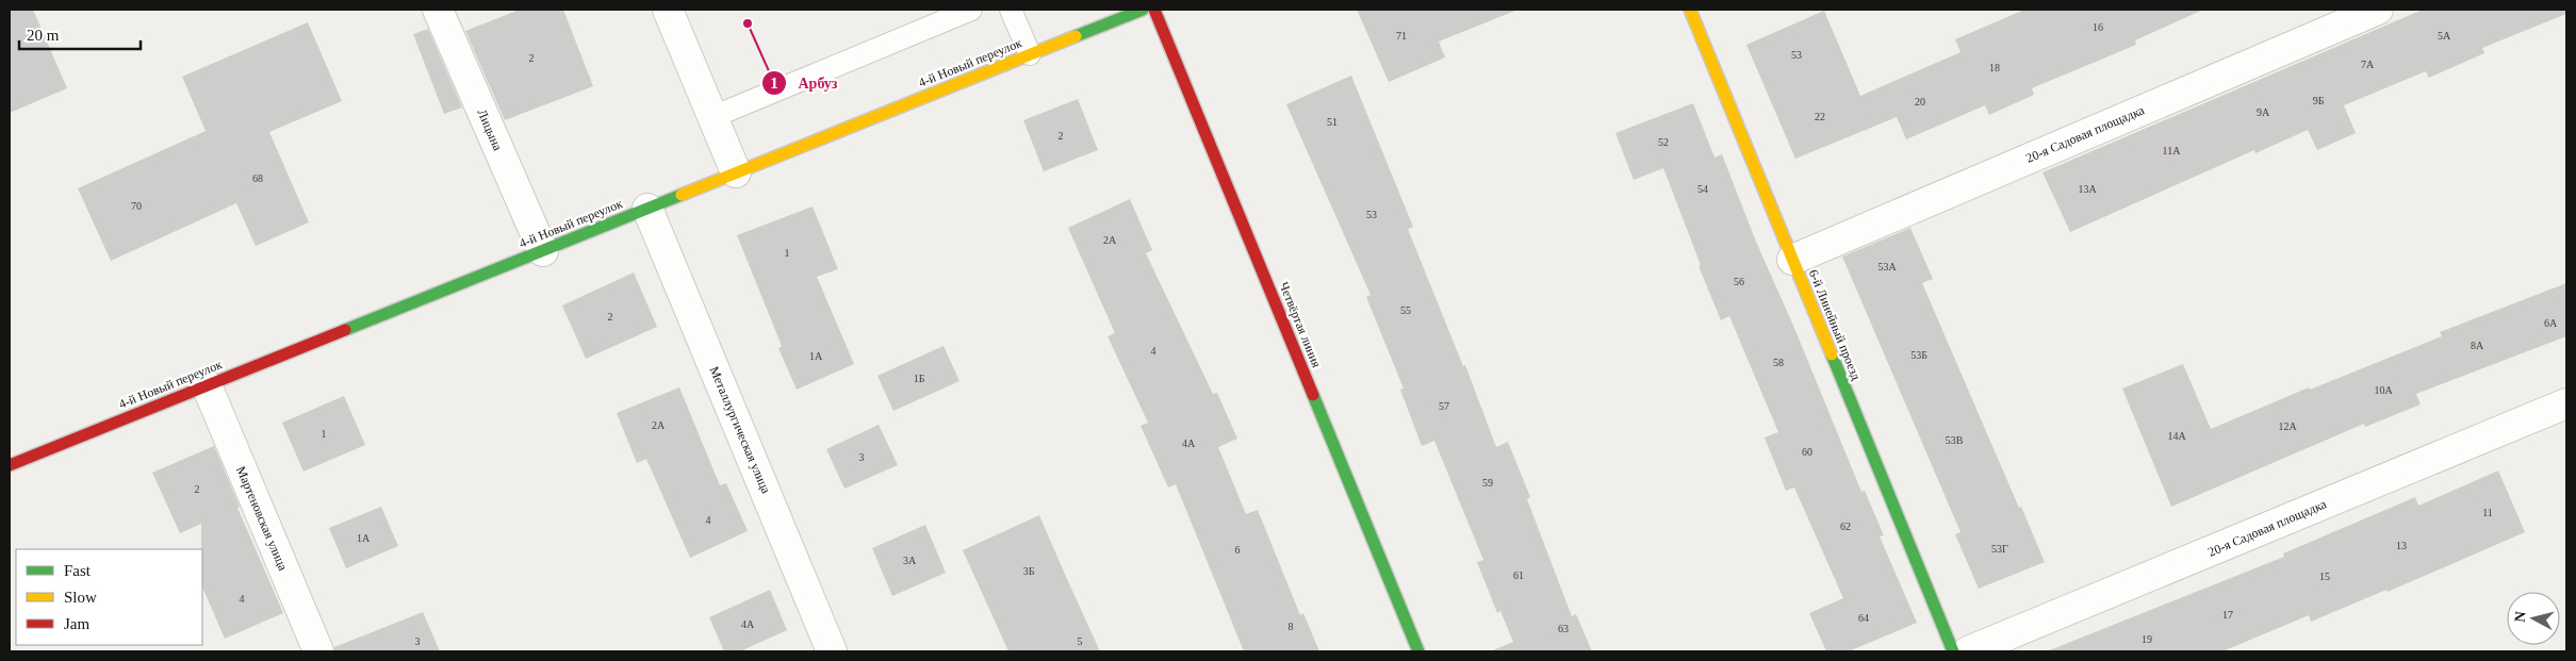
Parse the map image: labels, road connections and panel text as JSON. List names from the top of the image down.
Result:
{
  "streets": {
    "street": [
      "4-й Новый переулок",
      "Лицына",
      "20-я Садовая площадка",
      "Четвёртая линия",
      "6-й Линейный проезд",
      "Металлургическая улица",
      "Мартеновская улица"
    ]
  },
  "crossings": [
    ["4-й Новый переулок", "Лицына"],
    ["4-й Новый переулок", "Металлургическая улица"],
    ["4-й Новый переулок", "Мартеновская улица"],
    ["20-я Садовая площадка", "6-й Линейный проезд"]
  ],
  "places": ["Арбуз"],
  "house_numbers": [
    "16",
    "71",
    "5А",
    "53",
    "2",
    "7А",
    "18",
    "9Б",
    "20",
    "9А",
    "22",
    "51",
    "2",
    "52",
    "11А",
    "68",
    "54",
    "13А",
    "70",
    "53",
    "2А",
    "1",
    "53А",
    "56",
    "55",
    "2",
    "6А",
    "8А",
    "4",
    "53Б",
    "1А",
    "58",
    "1Б",
    "10А",
    "57",
    "2А",
    "12А",
    "1",
    "14А",
    "53В",
    "4А",
    "60",
    "3",
    "59",
    "2",
    "11",
    "4",
    "62",
    "1А",
    "13",
    "53Г",
    "6",
    "3А",
    "3Б",
    "61",
    "15",
    "4",
    "17",
    "64",
    "4А",
    "8",
    "63",
    "19",
    "3",
    "5"
  ],
  "legend": ["Fast", "Slow", "Jam"],
  "scale_bar": "20 m",
  "north": "left"
}
